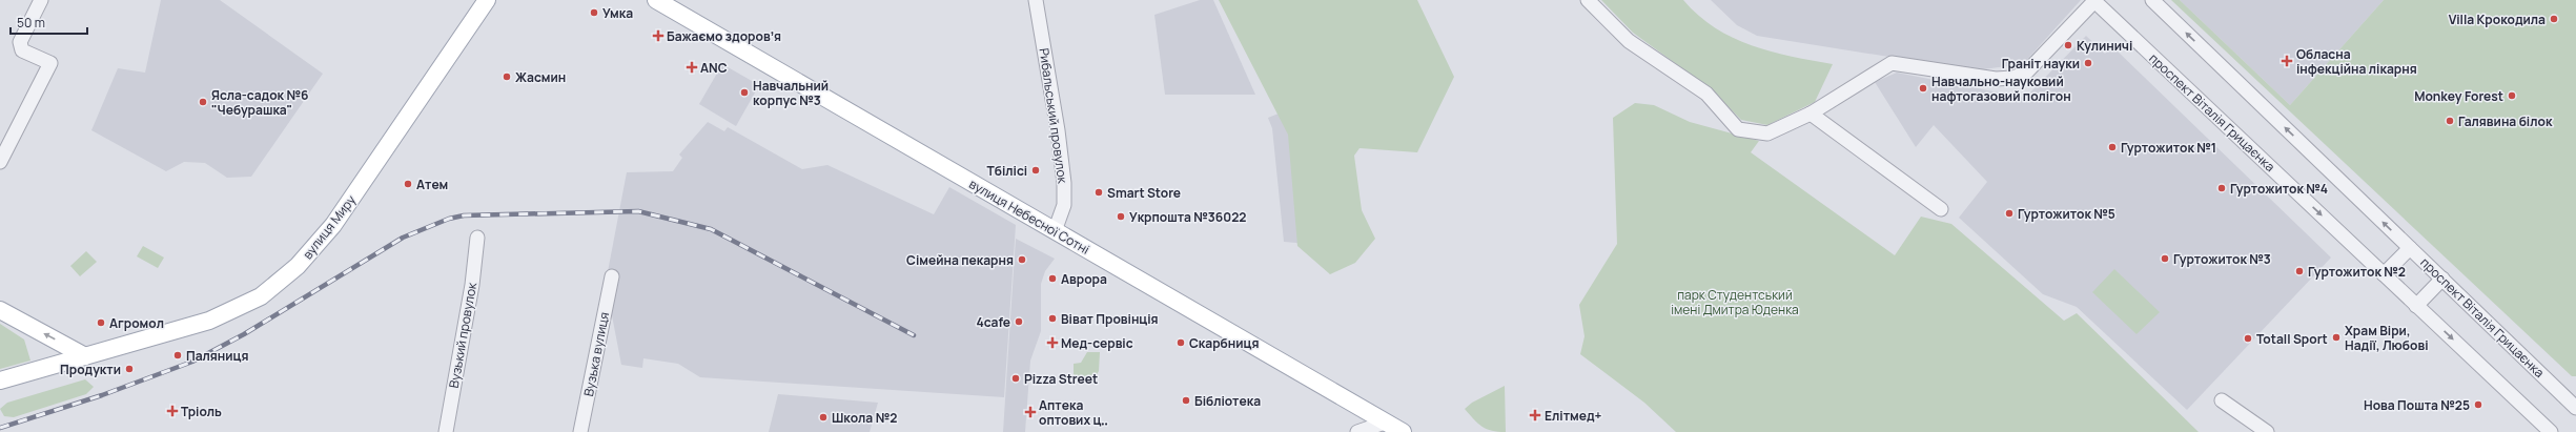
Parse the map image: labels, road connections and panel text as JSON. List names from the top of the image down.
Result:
{
  "streets": {
    "main road": ["вулиця Небесної Сотні", "вулиця Миру"],
    "street": [
      "проспект Віталія Грицаєнка",
      "Рибальський провулок",
      "Вузький провулок",
      "Вузька вулиця"
    ]
  },
  "crossings": [
    ["Рибальський провулок", "вулиця Небесної Сотні"]
  ],
  "parks": ["парк Студентський імені Дмитра Юденка"],
  "places": {
    "other": [
      "Умка",
      "Villa Крокодила",
      "Кулиничі",
      "Граніт науки",
      "Жасмин",
      "Навчально-науковий нафтогазовий полігон",
      "Навчальний корпус №3",
      "Monkey Forest",
      "Ясла-садок №6 \"Чебурашка\"",
      "Галявина білок",
      "Гуртожиток №1",
      "Тбілісі",
      "Атем",
      "Гуртожиток №4",
      "Smart Store",
      "Гуртожиток №5",
      "Укрпошта №36022",
      "Гуртожиток №3",
      "Сімейна пекарня",
      "Гуртожиток №2",
      "Аврора",
      "Віват Провінція",
      "4cafe",
      "Агромол",
      "Храм Віри, Надії, Любові",
      "Totall Sport",
      "Скарбниця",
      "Паляниця",
      "Продукти",
      "Pizza Street",
      "Бібліотека",
      "Нова Пошта №25",
      "Школа №2"
    ],
    "health": [
      "Бажаємо здоровʼя",
      "Обласна інфекційна лікарня",
      "ANC",
      "Мед-сервіс",
      "Тріоль",
      "Аптека оптових ц‥",
      "Елітмед+"
    ]
  },
  "scale_bar": "50 m"
}
